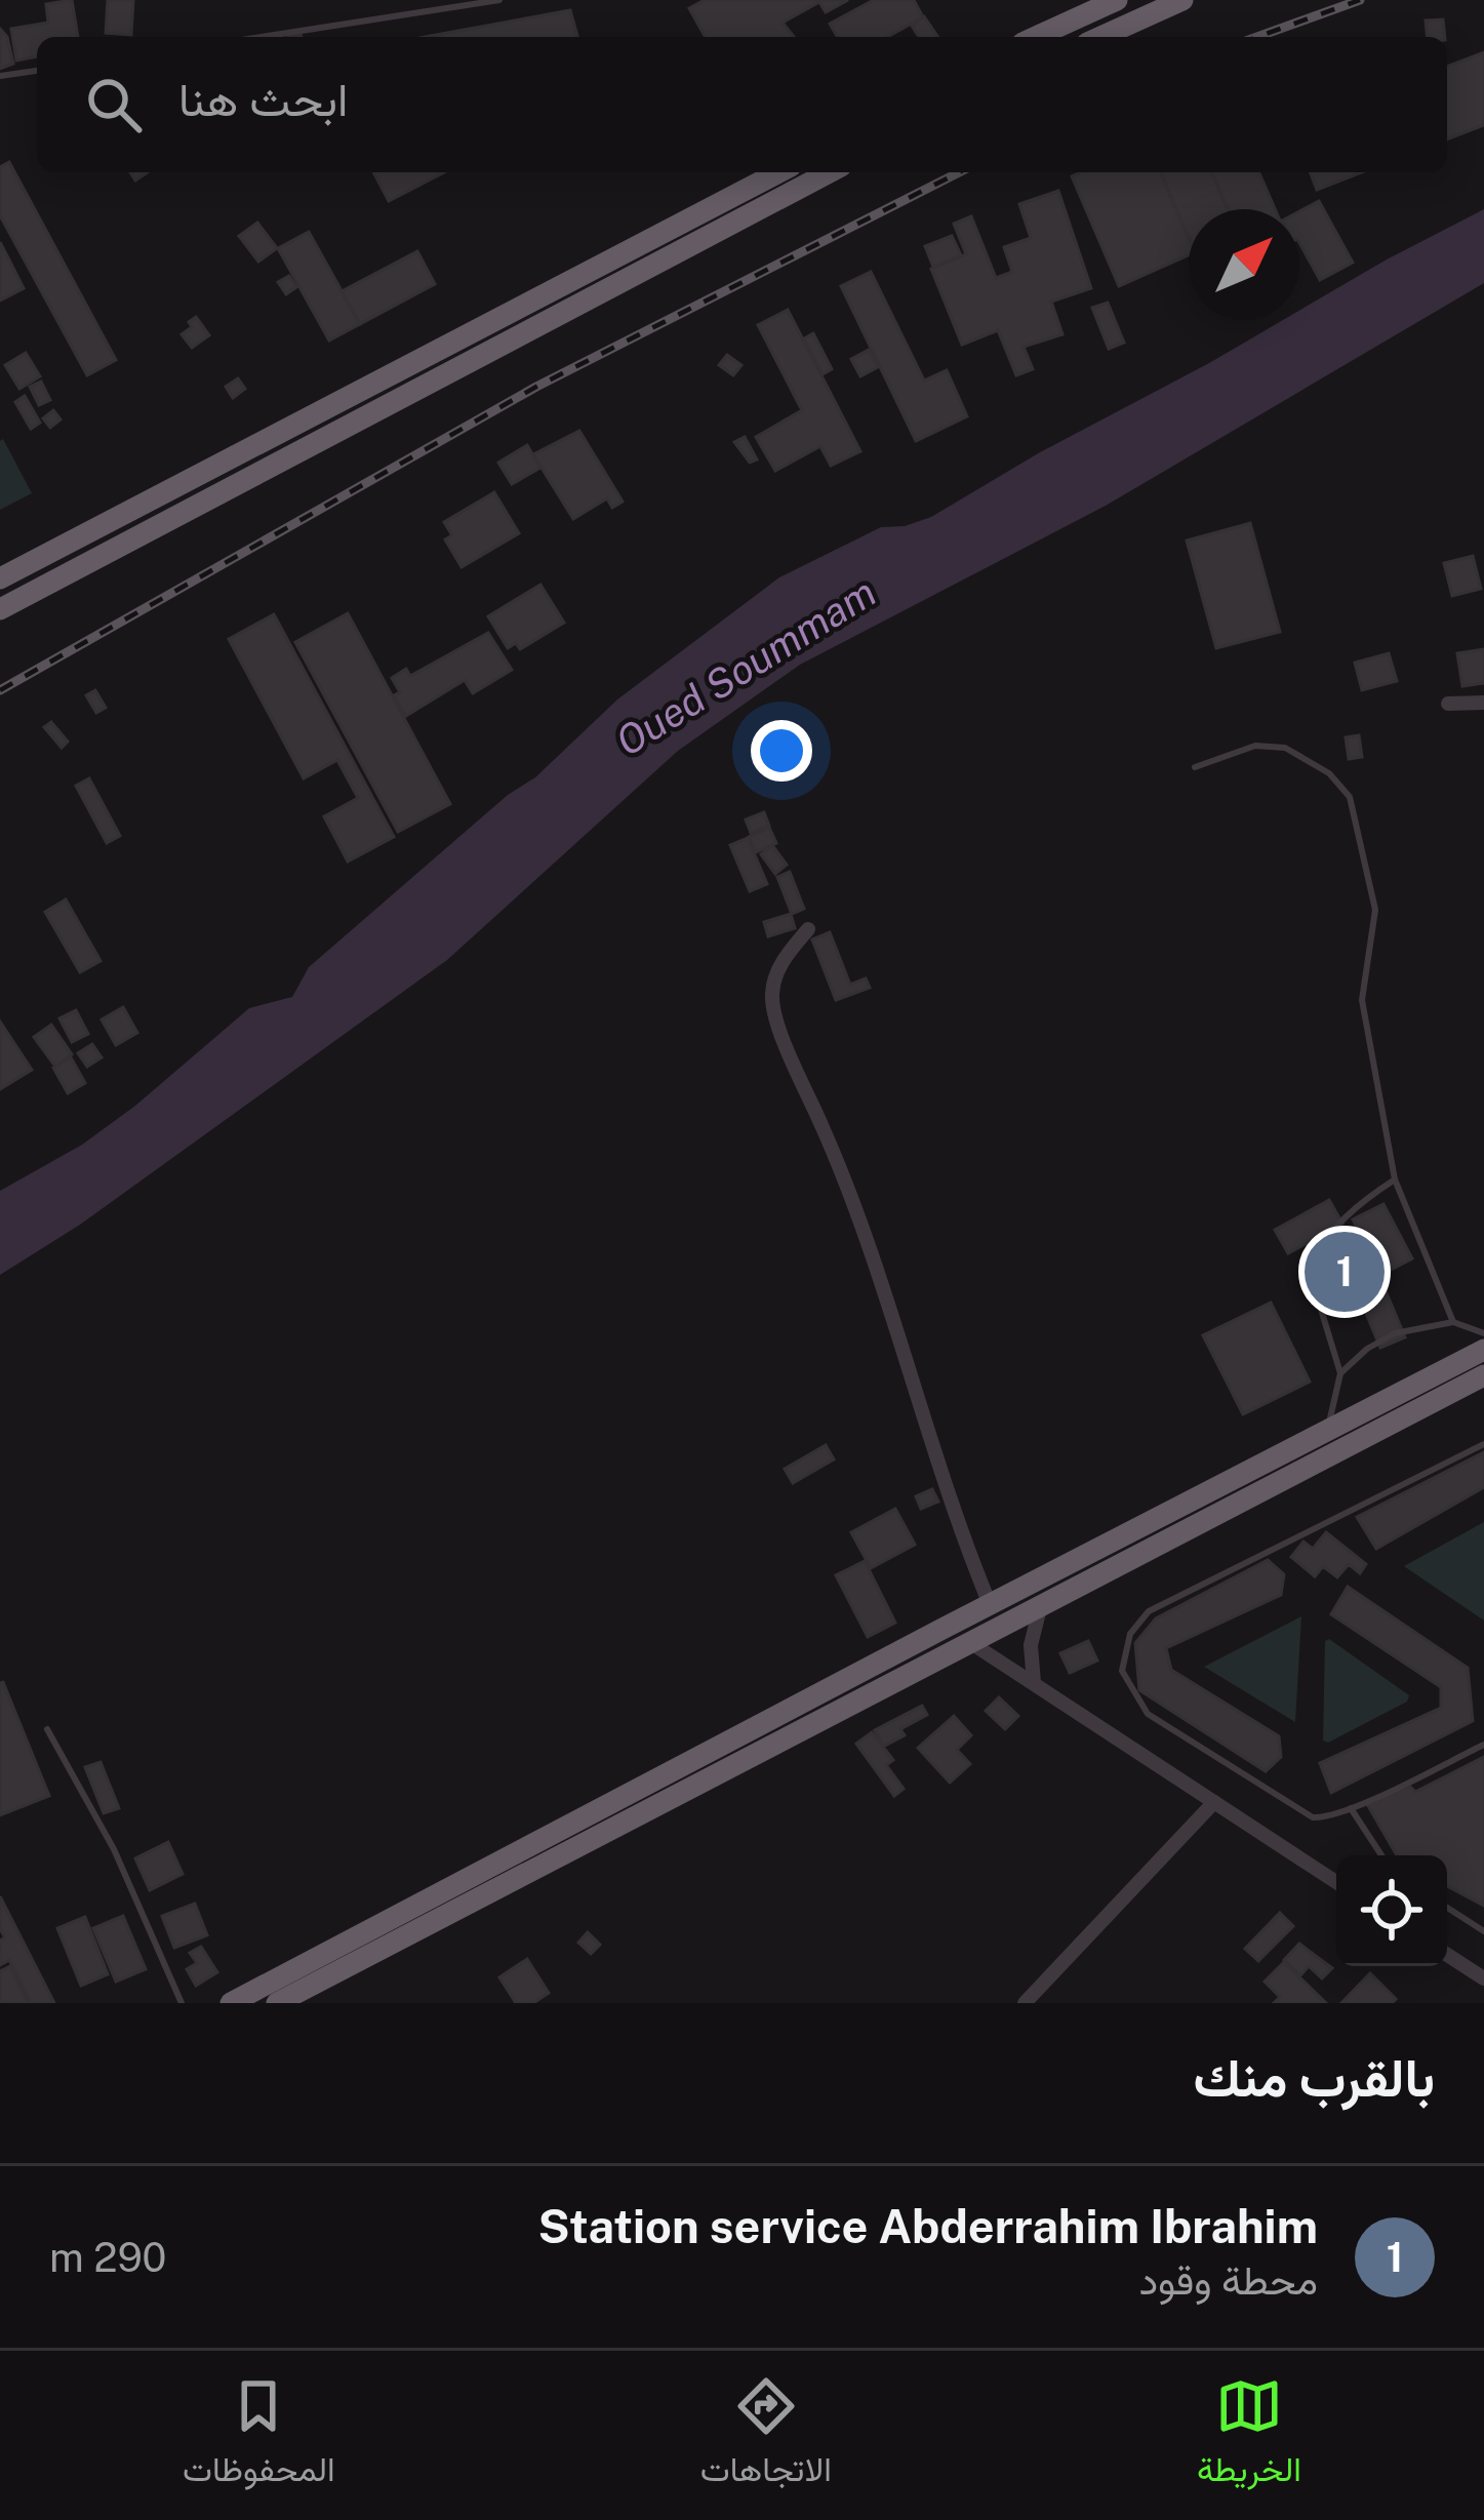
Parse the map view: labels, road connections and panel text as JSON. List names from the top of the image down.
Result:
{
  "water": ["Oued Soummam"],
  "north": "top right",
  "page": {
    "search": "ابحث هنا",
    "pins": "1",
    "heading": "بالقرب منك",
    "list": [
      {
        "mark": "1",
        "name": "Station service Abderrahim Ibrahim",
        "note": "محطة وقود",
        "value": "290 m"
      }
    ],
    "nav": ["الخريطة", "الاتجاهات", "المحفوظات"]
  }
}
